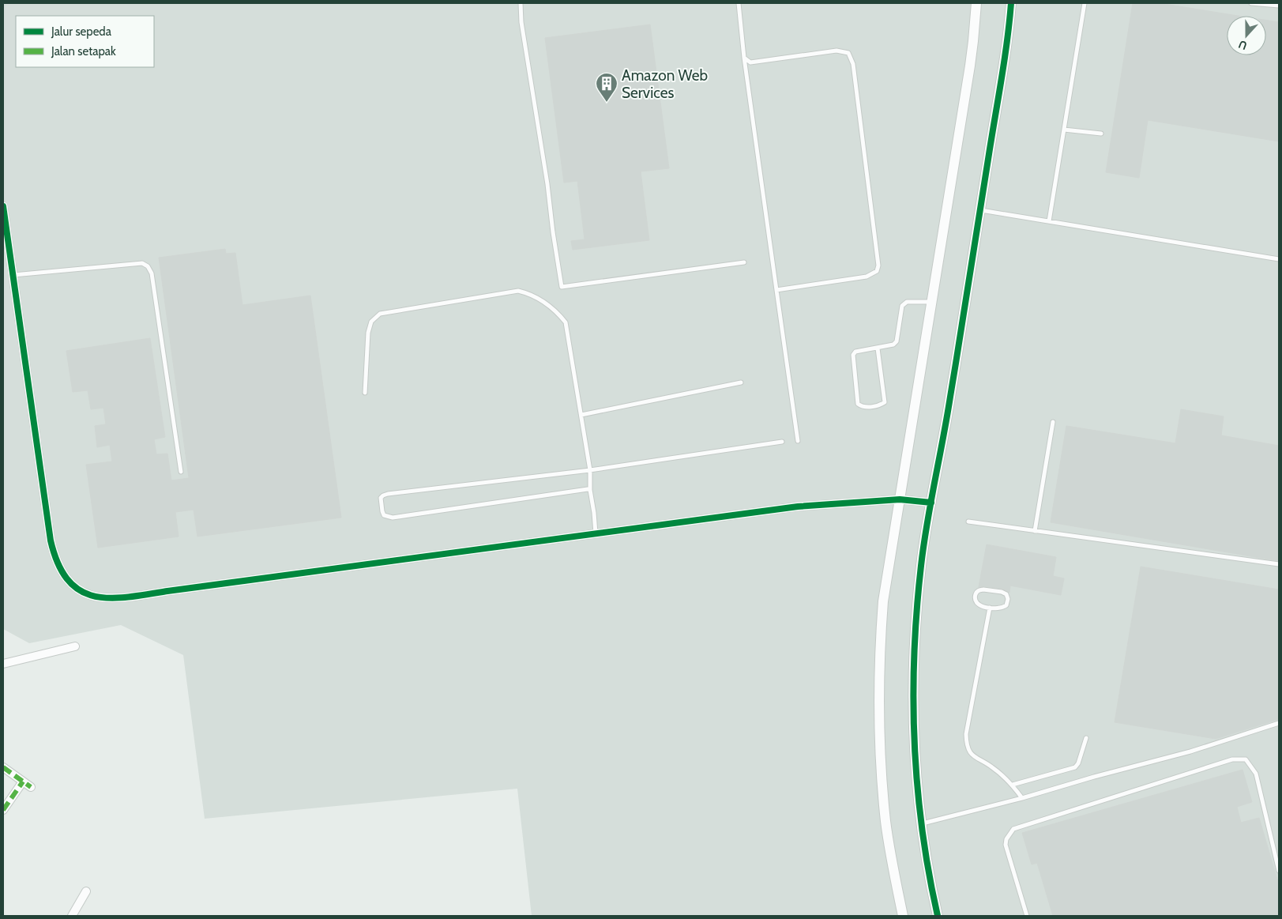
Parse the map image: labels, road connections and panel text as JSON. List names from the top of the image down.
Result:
{
  "places": {
    "building": ["Amazon Web Services"]
  },
  "legend": ["Jalur sepeda", "Jalan setapak"],
  "north": "bottom"
}
